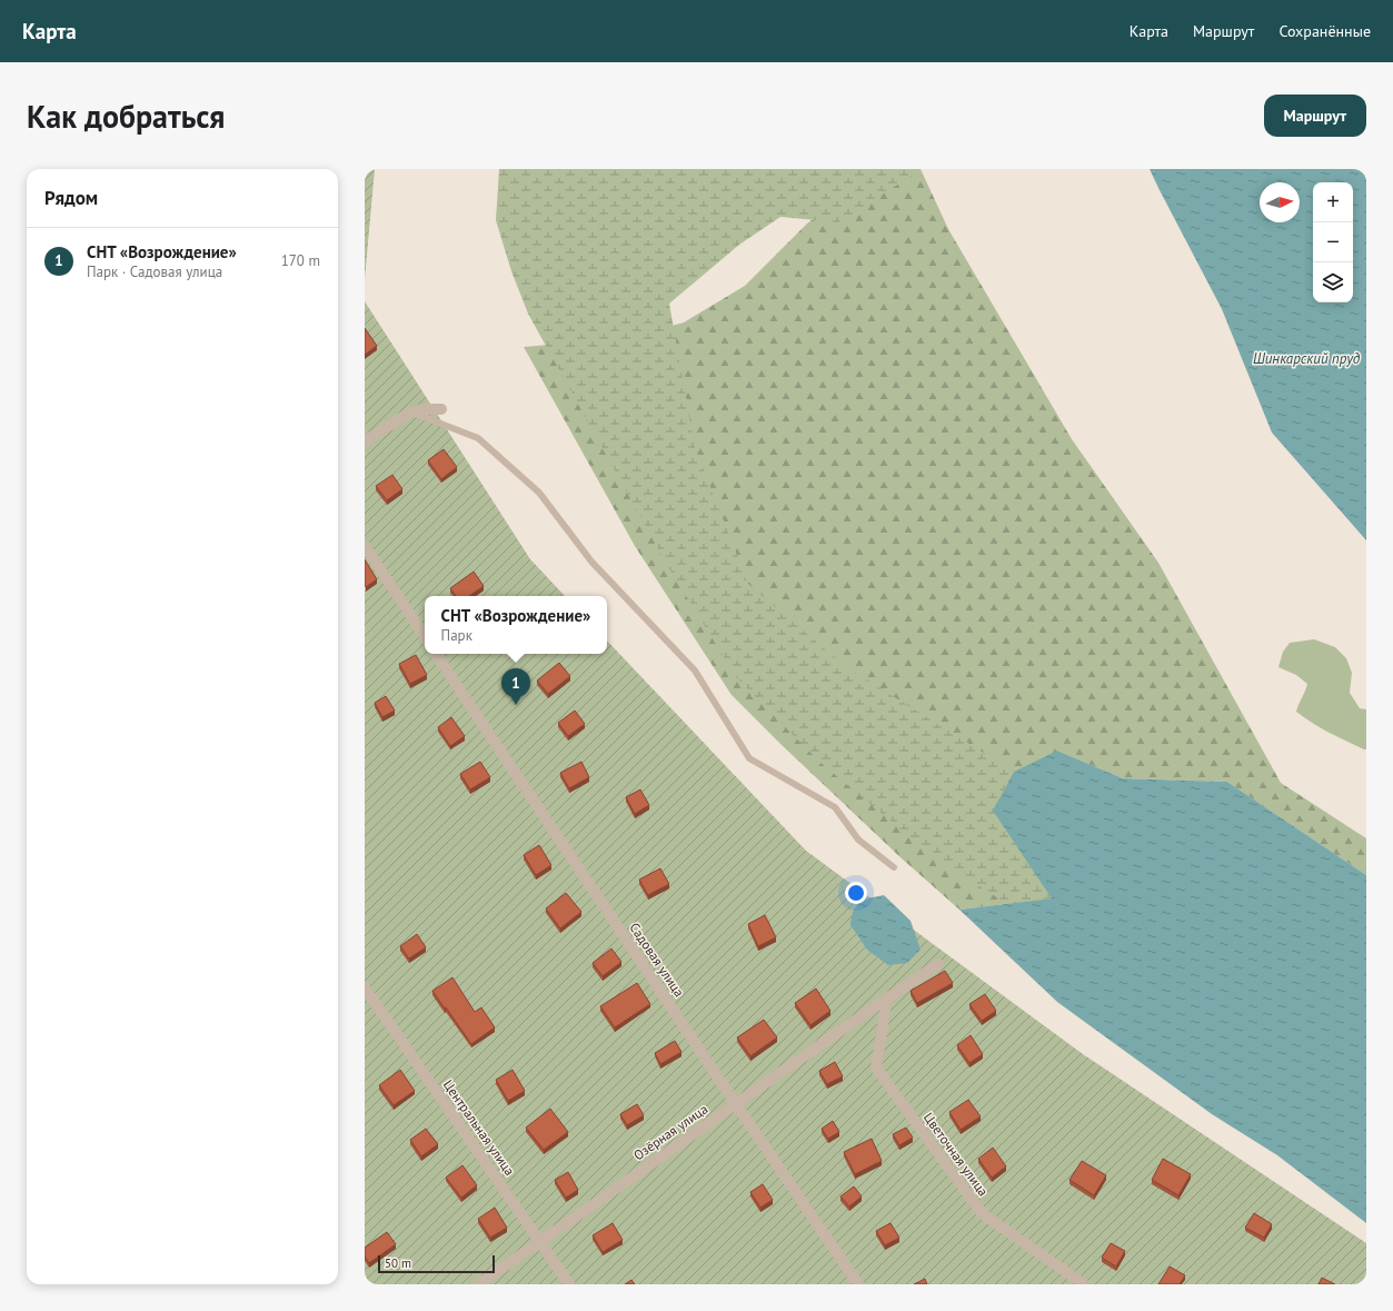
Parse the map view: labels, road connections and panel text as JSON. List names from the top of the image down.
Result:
{
  "streets": {
    "street": [
      "Садовая улица",
      "Центральная улица",
      "Озёрная улица",
      "Цветочная улица"
    ]
  },
  "crossings": [
    ["Садовая улица", "Озёрная улица"],
    ["Центральная улица", "Озёрная улица"],
    ["Озёрная улица", "Цветочная улица"]
  ],
  "water": ["Шинкарский пруд"],
  "scale_bar": "50 m",
  "north": "right",
  "page": {
    "header": "Карта",
    "nav": ["Карта", "Маршрут", "Сохранённые"],
    "buttons": "Маршрут",
    "title": "Как добраться",
    "heading": "Рядом",
    "map_buttons": ["+", "−"],
    "list": [
      {
        "mark": "1",
        "name": "СНТ «Возрождение»",
        "note": "Парк · Садовая улица",
        "value": "170 m"
      }
    ],
    "popup": ["СНТ «Возрождение»", "Парк"],
    "pins": "1",
    "scale": "50 m"
  }
}
